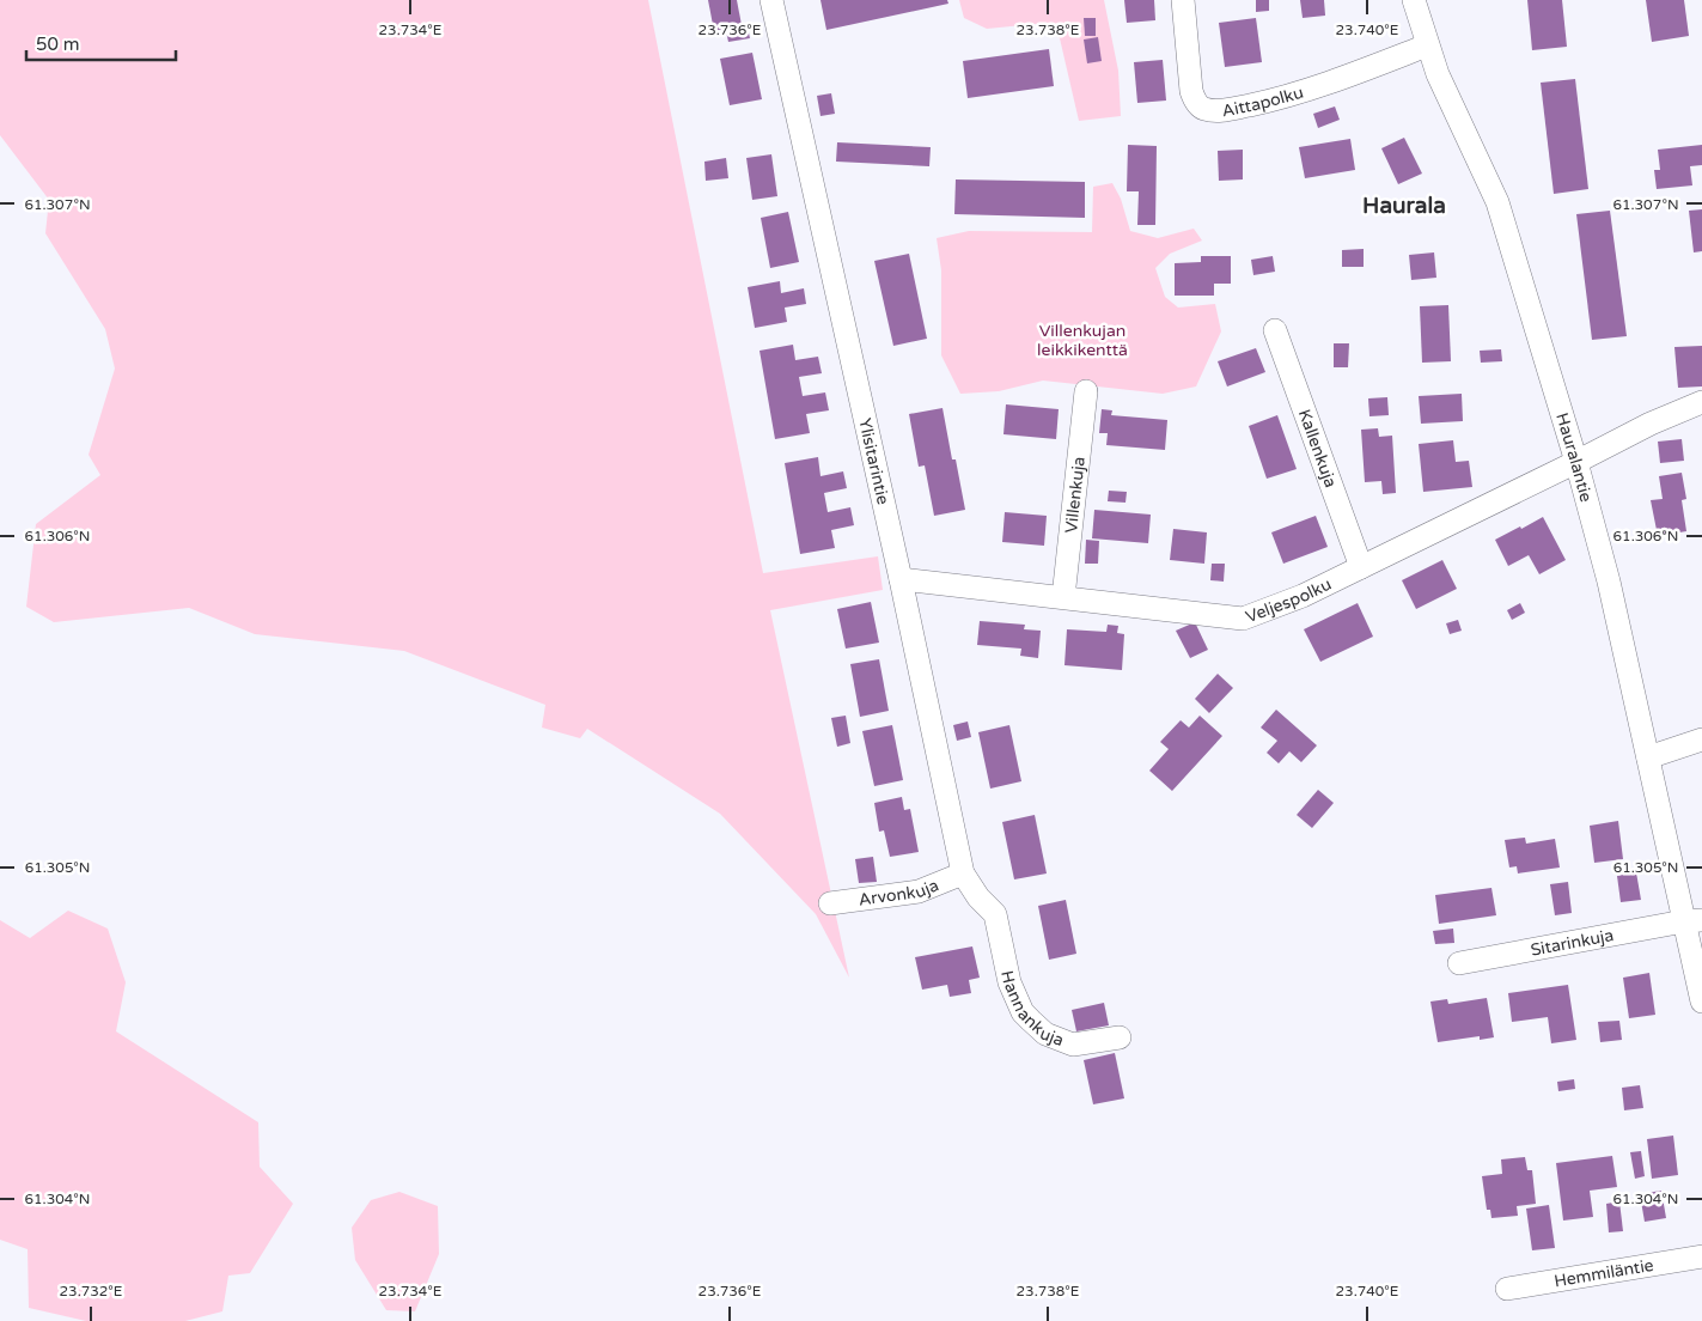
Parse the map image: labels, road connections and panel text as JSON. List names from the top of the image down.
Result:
{
  "streets": {
    "street": [
      "Aittapolku",
      "Kallenkuja",
      "Hauralantie",
      "Ylisitarintie",
      "Villenkuja",
      "Veljespolku",
      "Arvonkuja",
      "Sitarinkuja",
      "Hannankuja",
      "Hemmiläntie"
    ]
  },
  "crossings": [
    ["Aittapolku", "Hauralantie"],
    ["Kallenkuja", "Veljespolku"],
    ["Hauralantie", "Veljespolku"],
    ["Hauralantie", "Sitarinkuja"],
    ["Ylisitarintie", "Veljespolku"],
    ["Ylisitarintie", "Arvonkuja"],
    ["Ylisitarintie", "Hannankuja"],
    ["Villenkuja", "Veljespolku"]
  ],
  "districts": ["Haurala"],
  "parks": ["Villenkujan leikkikenttä"],
  "scale_bar": "50 m",
  "coordinates": [
    "23.734°E",
    "23.736°E",
    "23.738°E",
    "23.740°E",
    "61.307°N",
    "61.306°N",
    "61.305°N",
    "61.304°N",
    "23.732°E"
  ]
}
